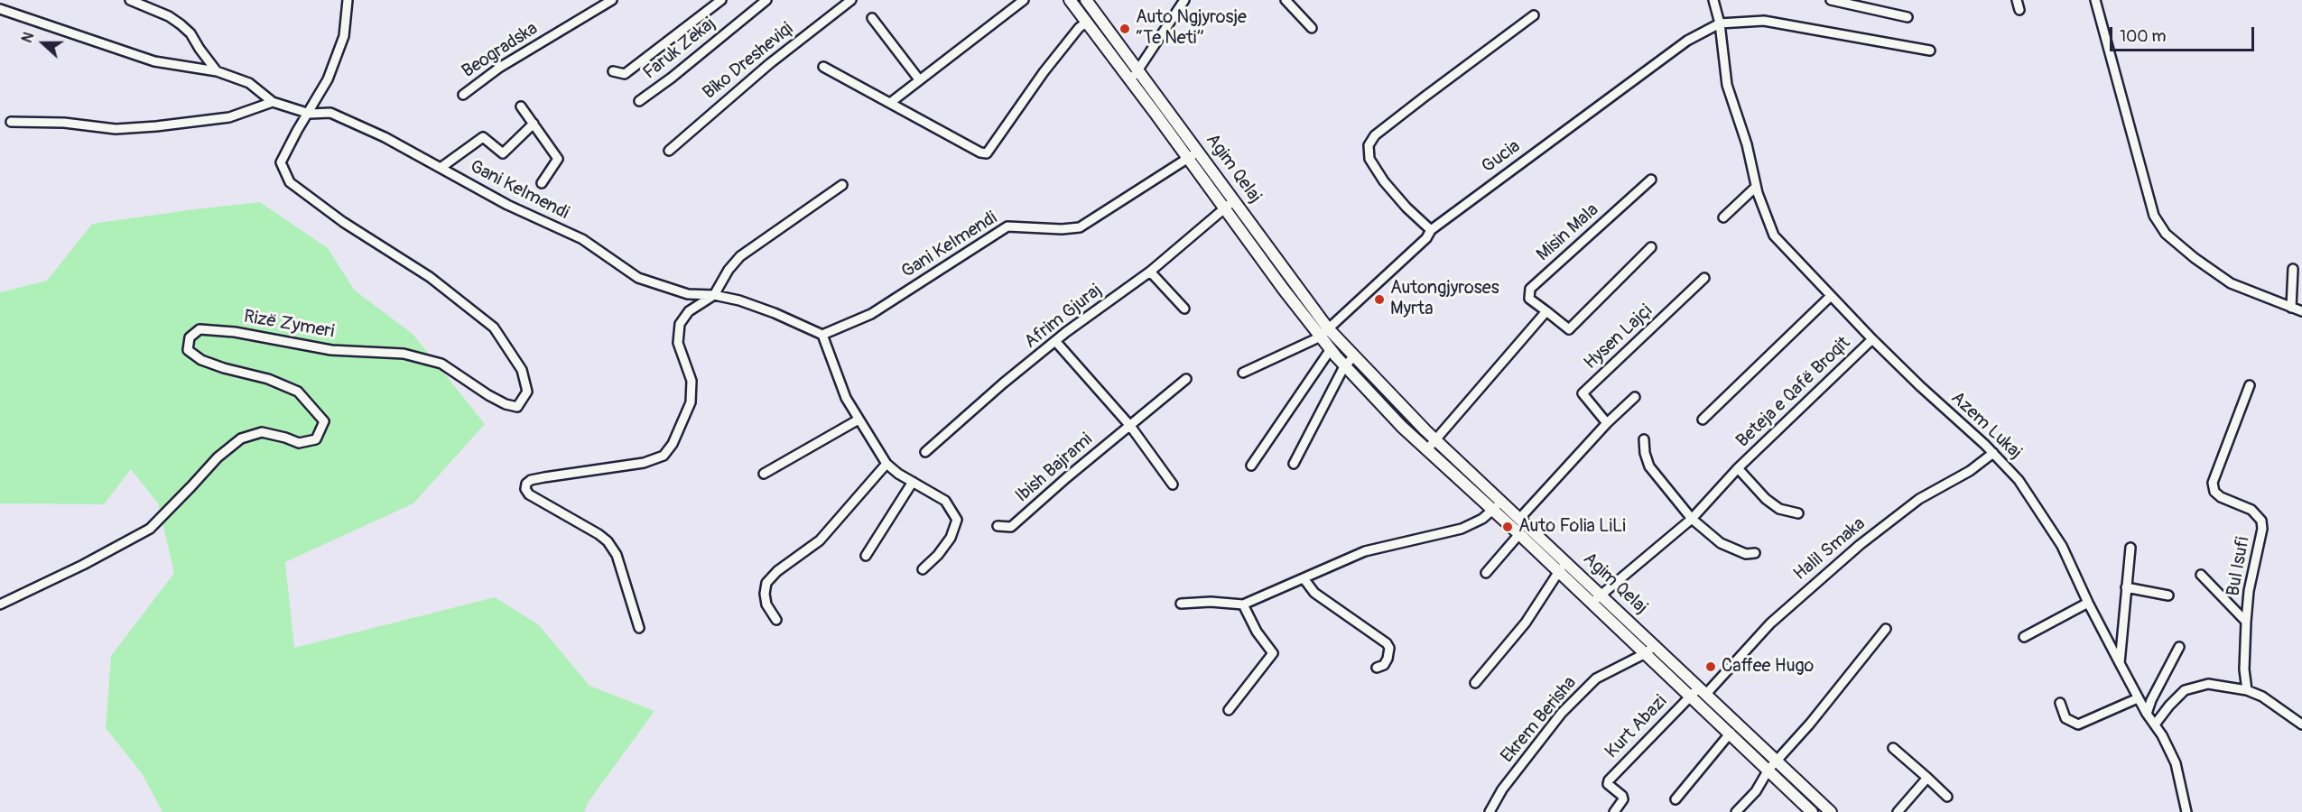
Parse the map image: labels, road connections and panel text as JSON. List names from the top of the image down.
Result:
{
  "streets": {
    "main road": ["Agim Qelaj"],
    "street": [
      "Faruk Zekaj",
      "Beogradska",
      "Biko Dresheviqi",
      "Gucia",
      "Gani Kelmendi",
      "Misin Mala",
      "Afrim Gjuraj",
      "Rizë Zymeri",
      "Hysen Lajçi",
      "Beteja e Qafë Broqit",
      "Azem Lukaj",
      "Ibish Bajrami",
      "Halil Smaka",
      "Bul Isufi",
      "Ekrem Berisha",
      "Kurt Abazi"
    ]
  },
  "crossings": [
    ["Gucia", "Agim Qelaj"],
    ["Gucia", "Azem Lukaj"],
    ["Agim Qelaj", "Gani Kelmendi"],
    ["Agim Qelaj", "Afrim Gjuraj"],
    ["Agim Qelaj", "Beteja e Qafë Broqit"],
    ["Agim Qelaj", "Halil Smaka"],
    ["Agim Qelaj", "Ekrem Berisha"],
    ["Agim Qelaj", "Kurt Abazi"],
    ["Gani Kelmendi", "Rizë Zymeri"],
    ["Beteja e Qafë Broqit", "Azem Lukaj"],
    ["Azem Lukaj", "Halil Smaka"],
    ["Halil Smaka", "Kurt Abazi"]
  ],
  "places": [
    "Auto Ngjyrosje “Te Neti”",
    "Autongjyroses Myrta",
    "Auto Folia LiLi",
    "Caffee Hugo"
  ],
  "scale_bar": "100 m",
  "north": "left"
}
